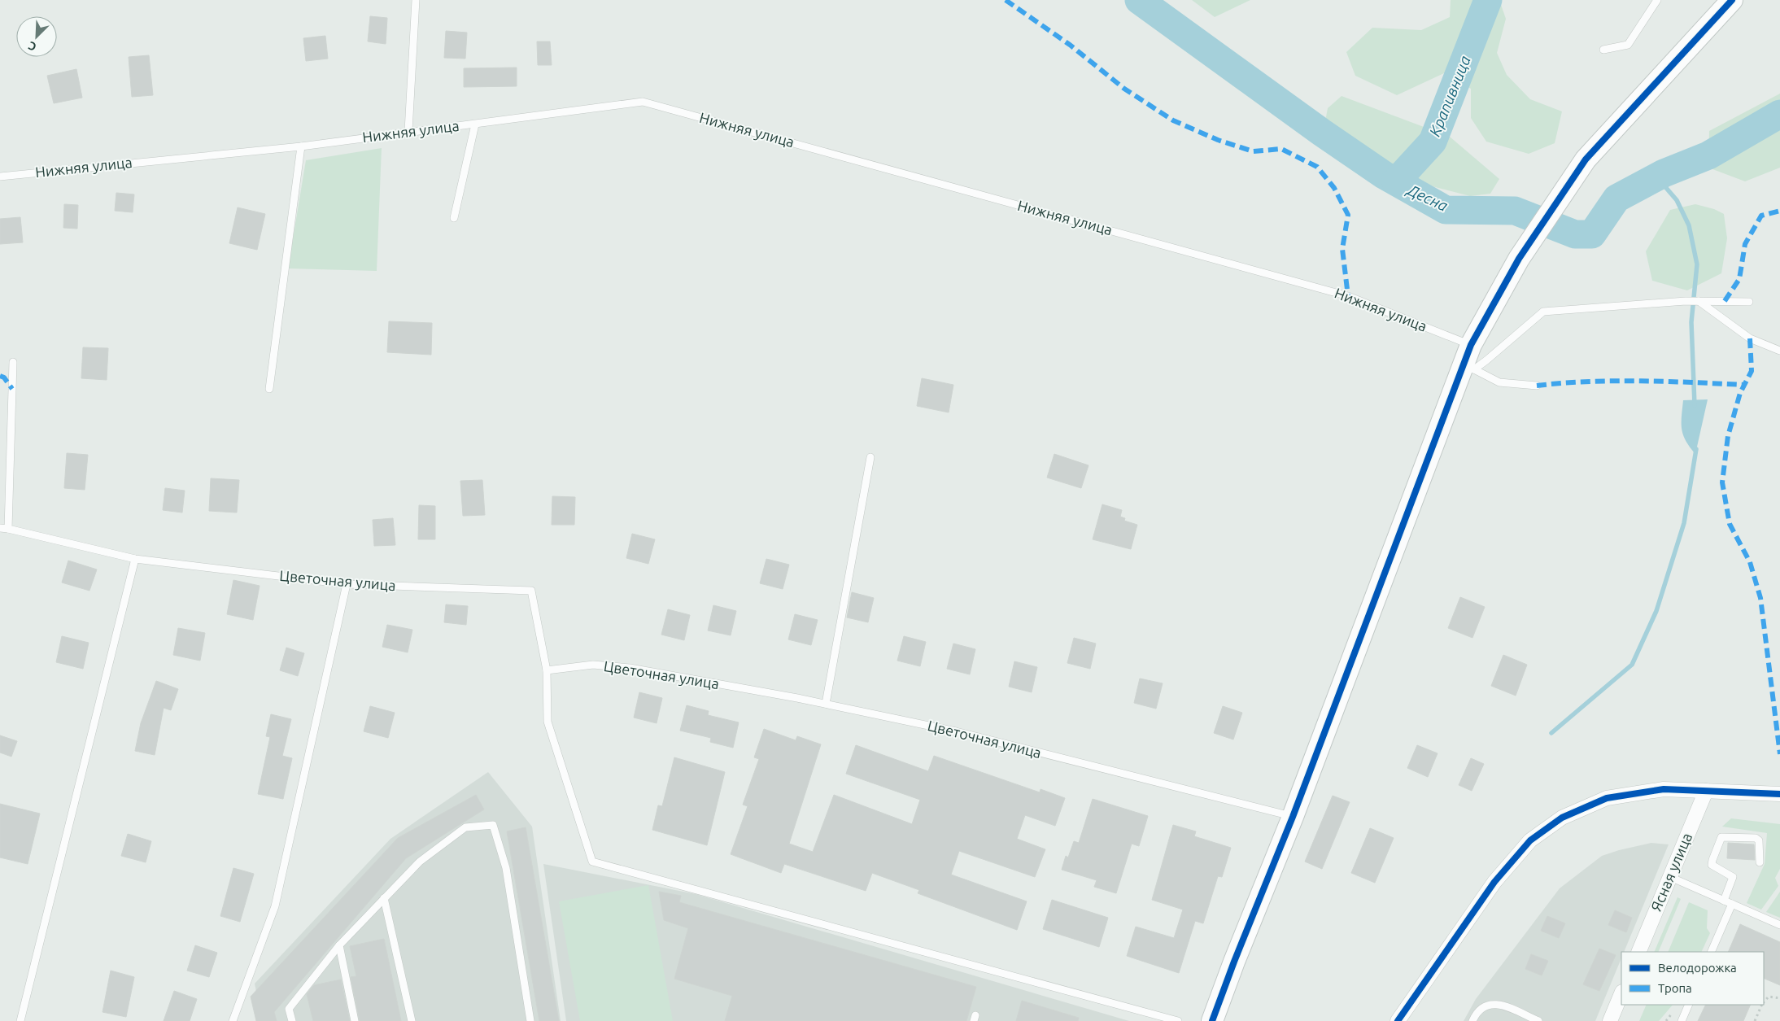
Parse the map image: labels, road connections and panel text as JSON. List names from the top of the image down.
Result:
{
  "streets": {
    "street": ["Ясная улица"],
    "lane": ["Нижняя улица", "Цветочная улица"]
  },
  "water": ["Крапивница", "Десна"],
  "legend": ["Велодорожка", "Тропа"],
  "north": "bottom left"
}
